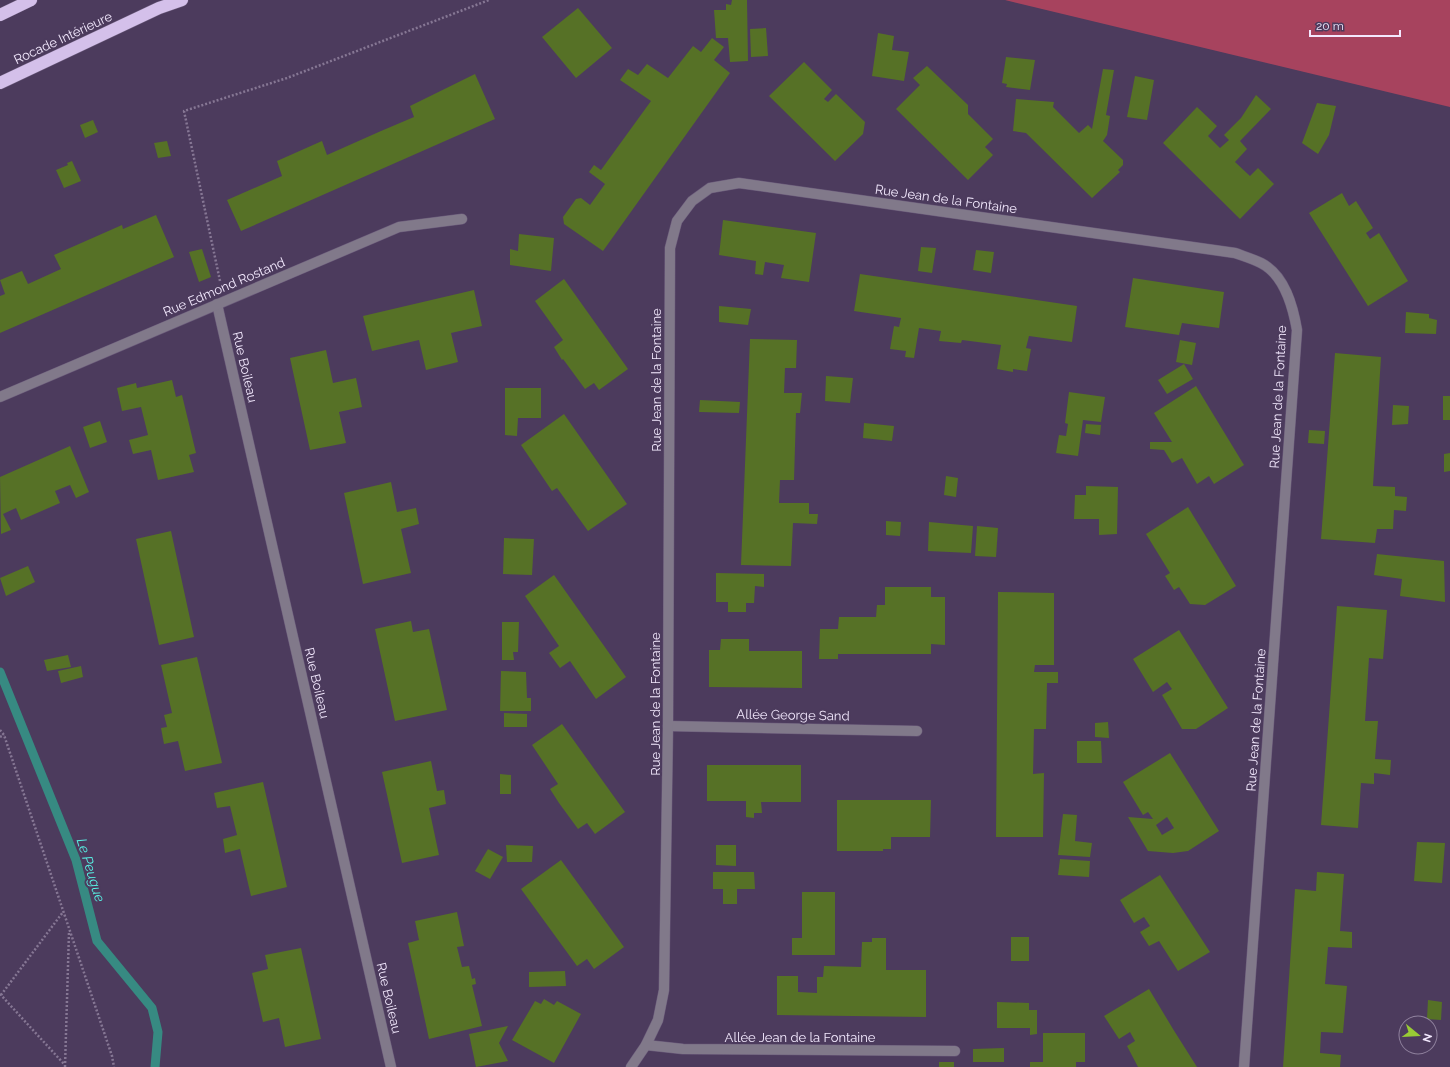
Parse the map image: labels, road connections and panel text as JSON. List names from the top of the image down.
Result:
{
  "streets": {
    "highway": ["Rocade Intérieure"],
    "street": [
      "Rue Jean de la Fontaine",
      "Rue Edmond Rostand",
      "Rue Boileau",
      "Allée George Sand",
      "Allée Jean de la Fontaine"
    ]
  },
  "crossings": [
    ["Rue Jean de la Fontaine", "Allée George Sand"],
    ["Rue Jean de la Fontaine", "Allée Jean de la Fontaine"],
    ["Rue Edmond Rostand", "Rue Boileau"]
  ],
  "water": ["Le Peugue"],
  "scale_bar": "20 m",
  "north": "right"
}
